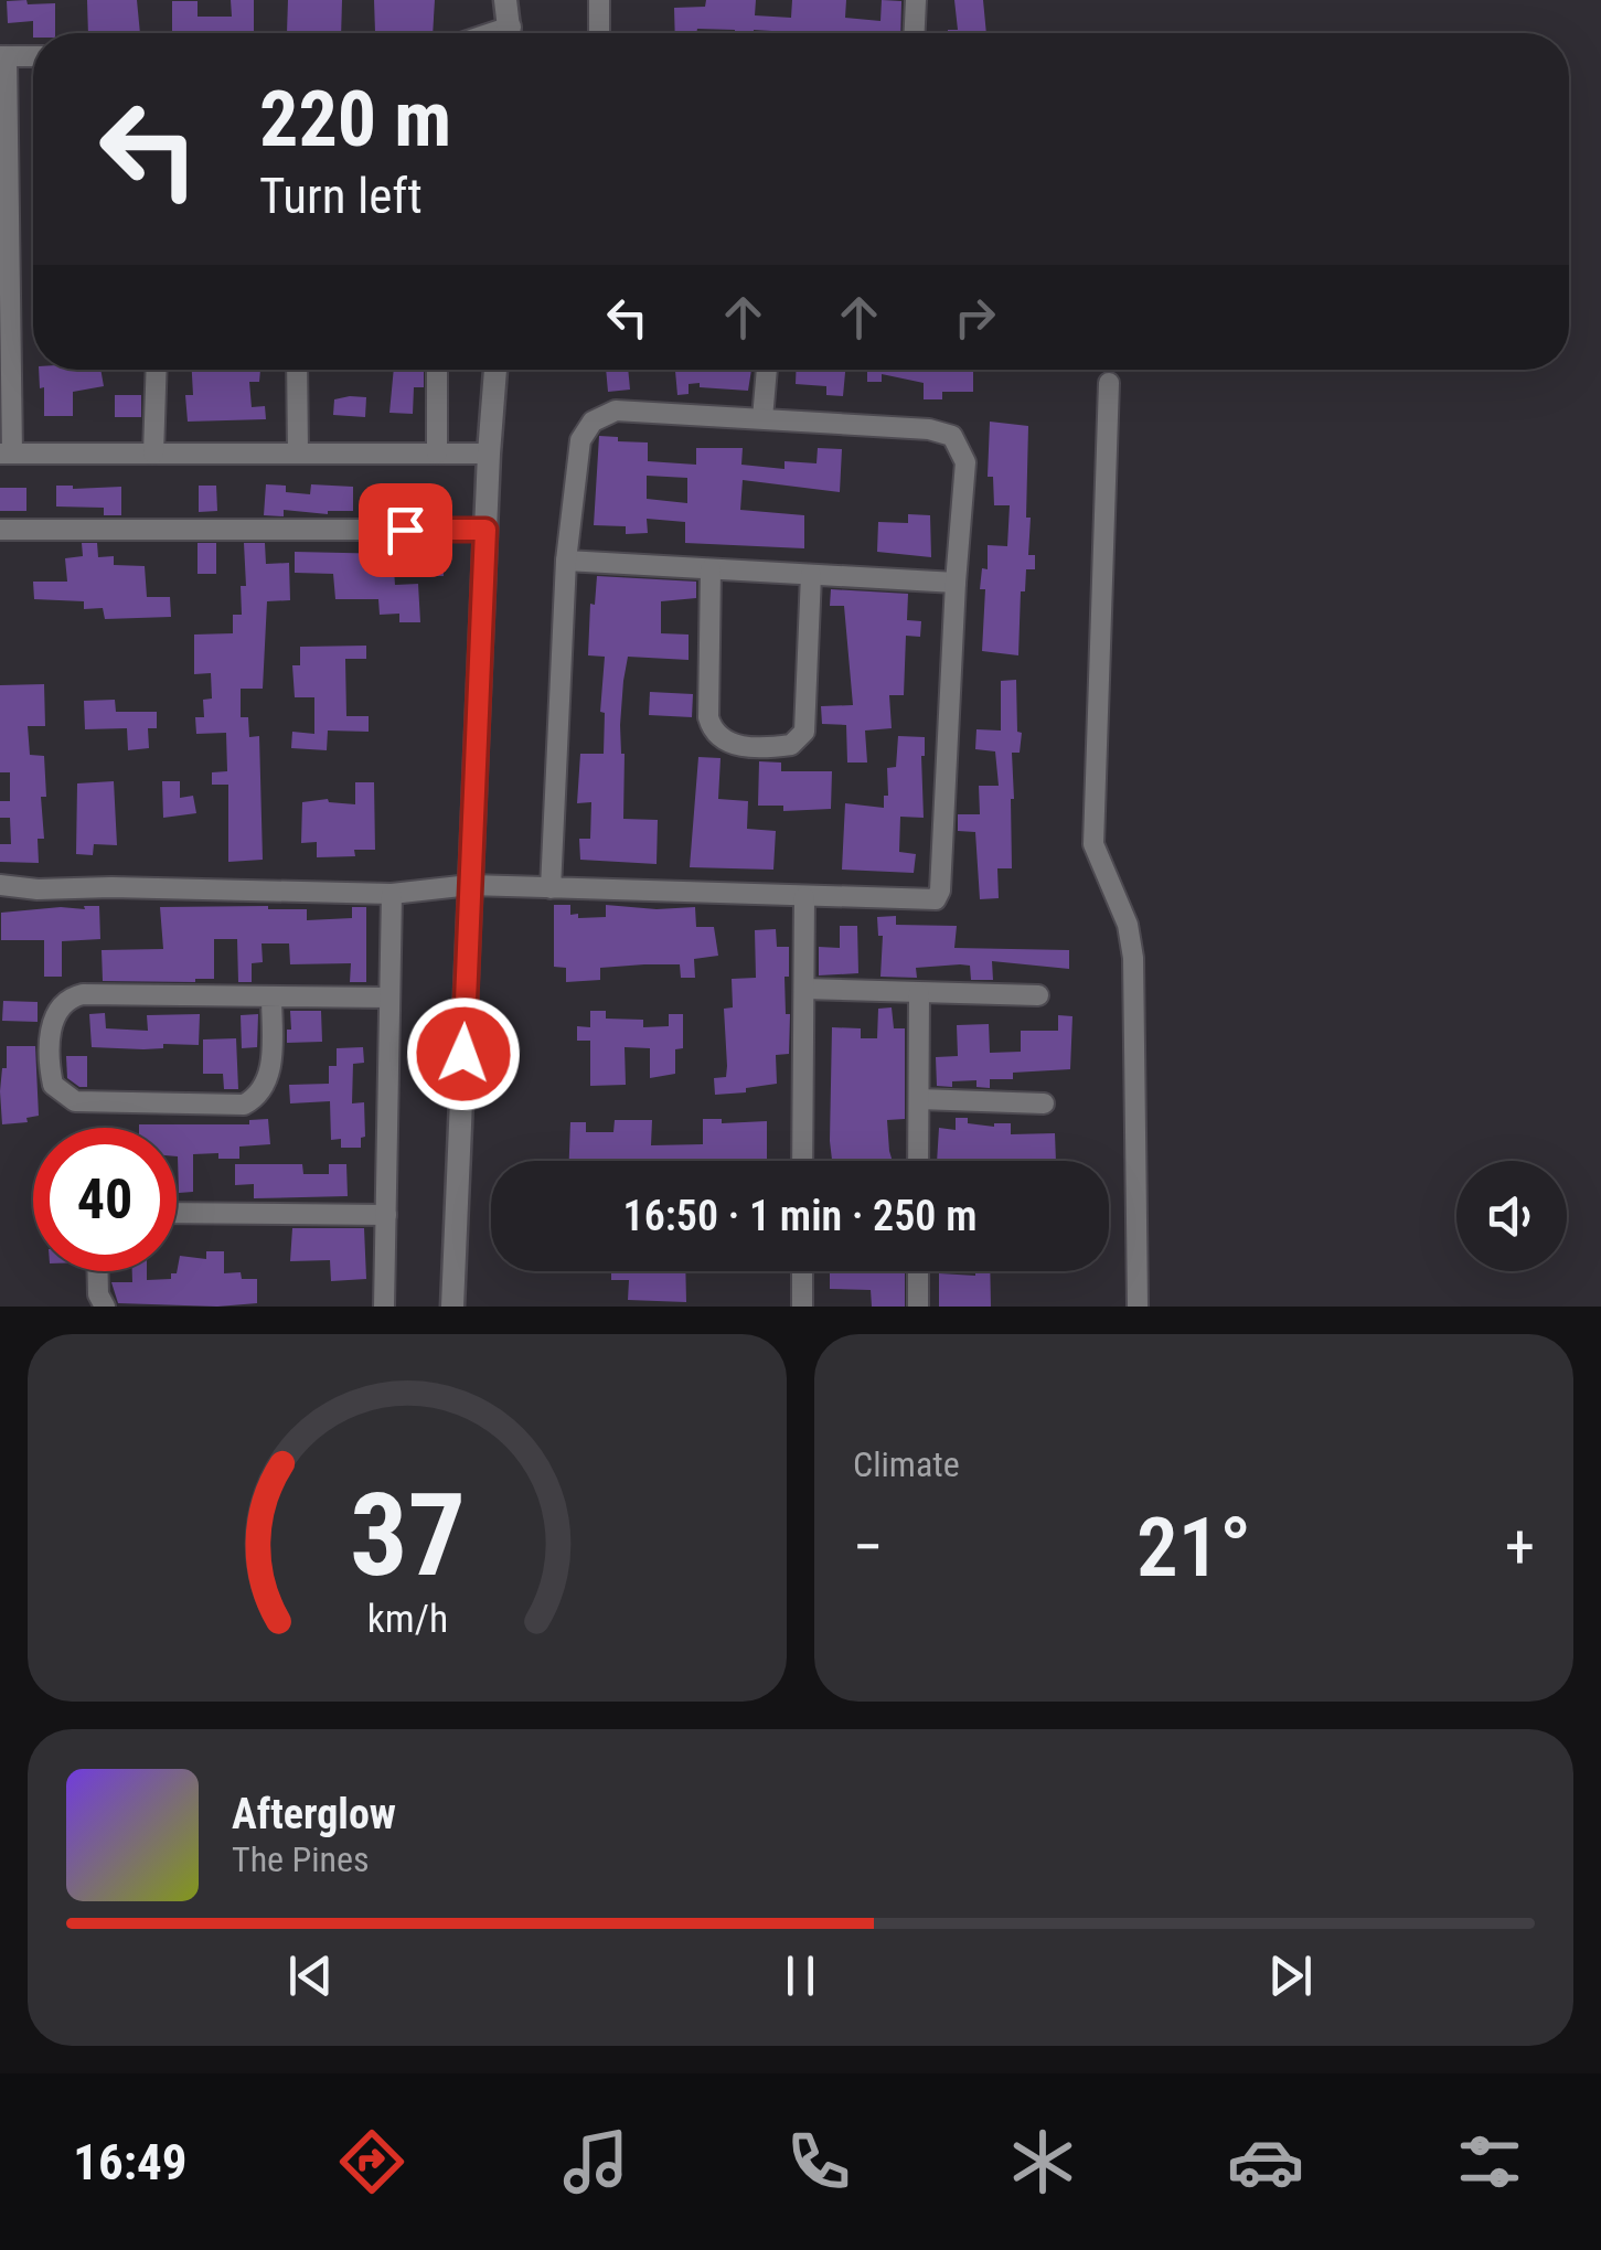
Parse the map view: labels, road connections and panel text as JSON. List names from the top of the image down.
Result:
{
  "page": {
    "turn": ["220 m", "Turn left"],
    "limit": "40",
    "trip": "16:50 · 1 min · 250 m",
    "tile": "Climate",
    "heat": ["−", "21°", "+"],
    "song": ["Afterglow", "The Pines"],
    "tabs": "16:49",
    "gauge": ["37", "km/h"]
  }
}
